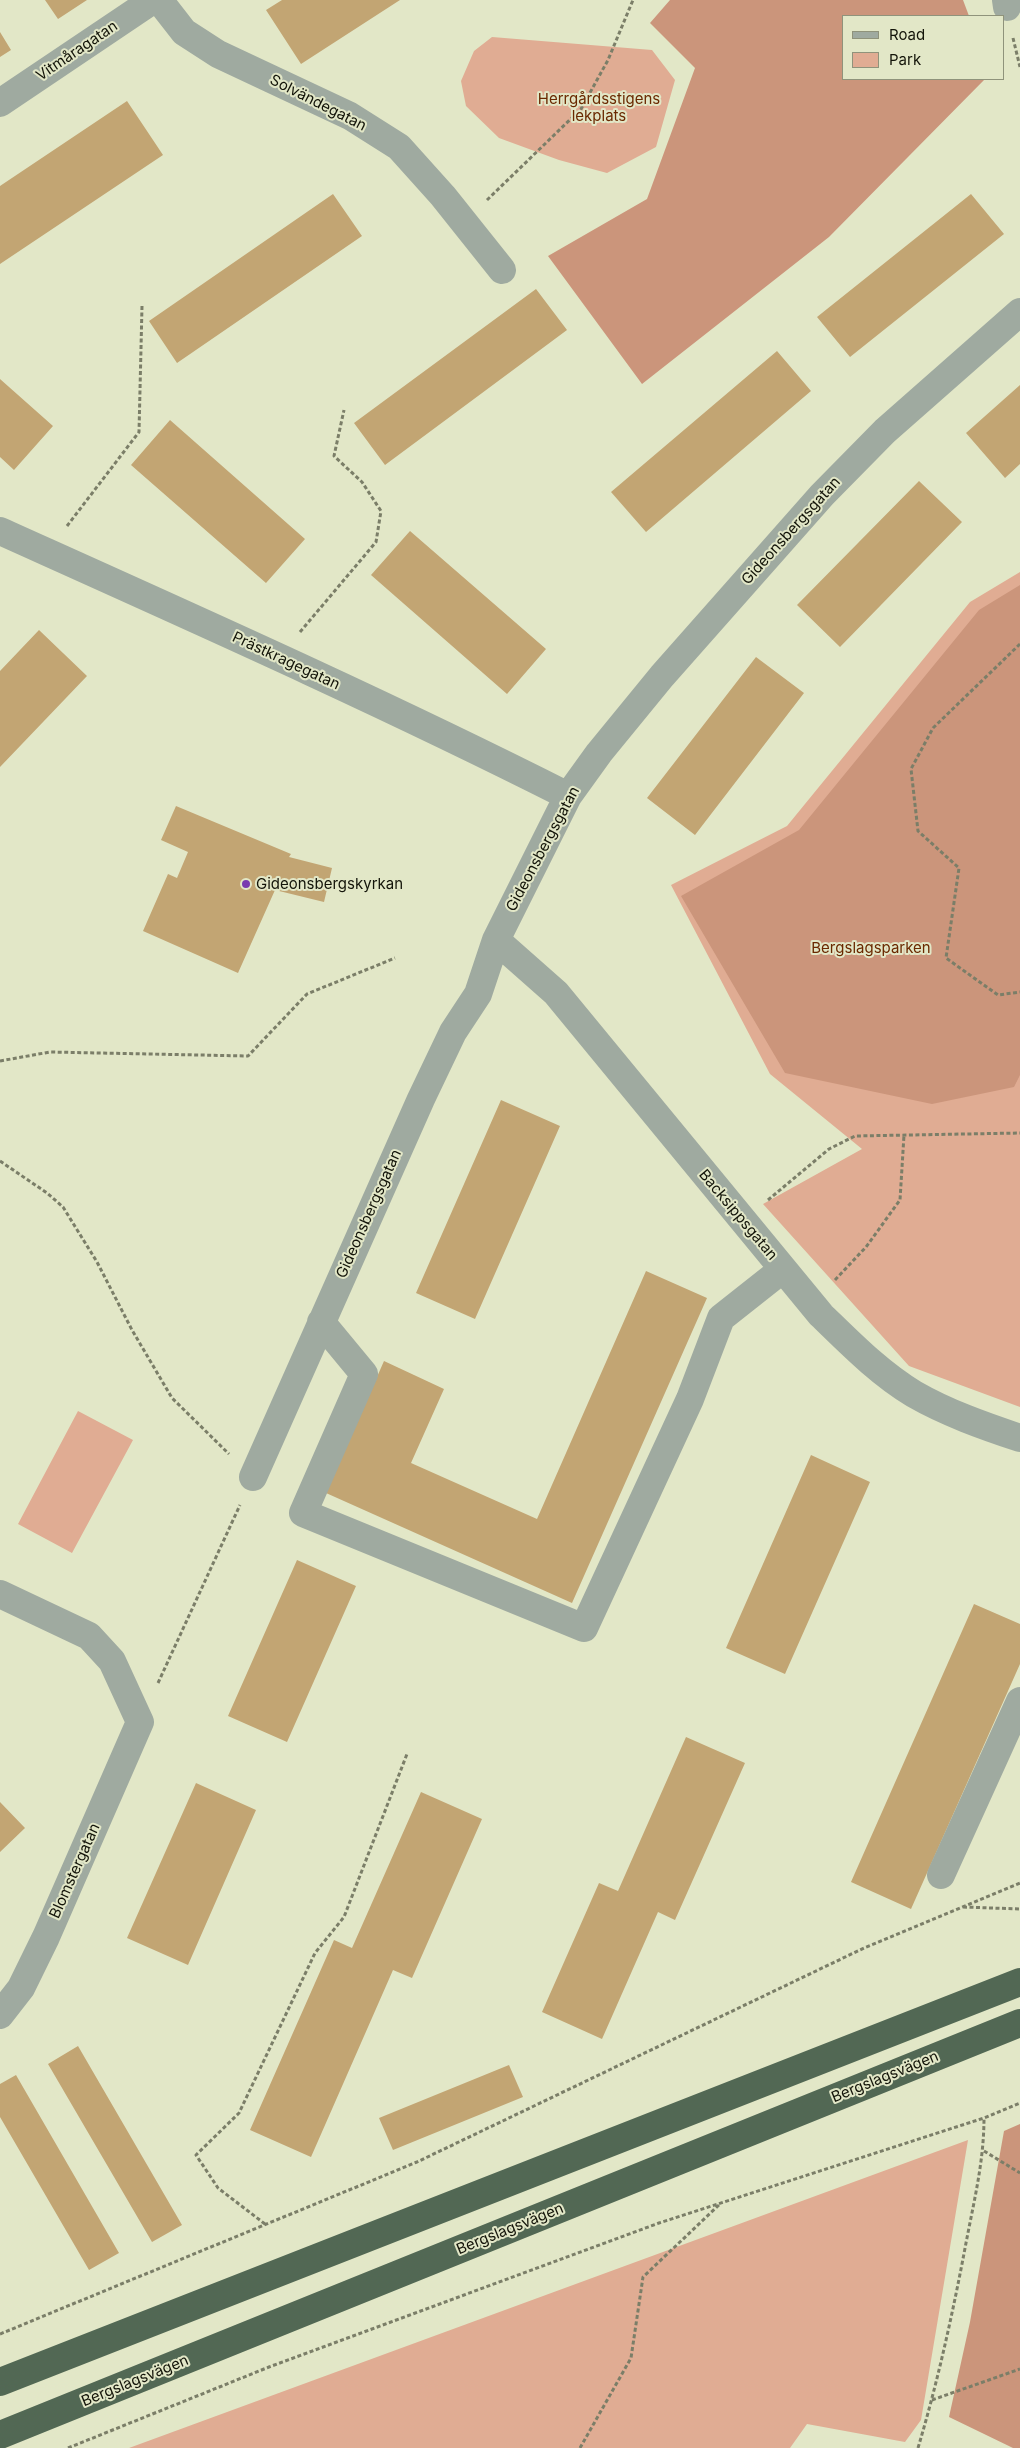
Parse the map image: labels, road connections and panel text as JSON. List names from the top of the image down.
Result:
{
  "streets": {
    "highway": ["Bergslagsvägen"],
    "street": [
      "Vitmåragatan",
      "Solvändegatan",
      "Gideonsbergsgatan",
      "Prästkragegatan",
      "Backsippsgatan",
      "Blomstergatan"
    ]
  },
  "crossings": [
    ["Gideonsbergsgatan", "Prästkragegatan"],
    ["Gideonsbergsgatan", "Backsippsgatan"]
  ],
  "parks": ["Herrgårdsstigens lekplats", "Bergslagsparken"],
  "places": ["Gideonsbergskyrkan"],
  "legend": ["Road", "Park"]
}
